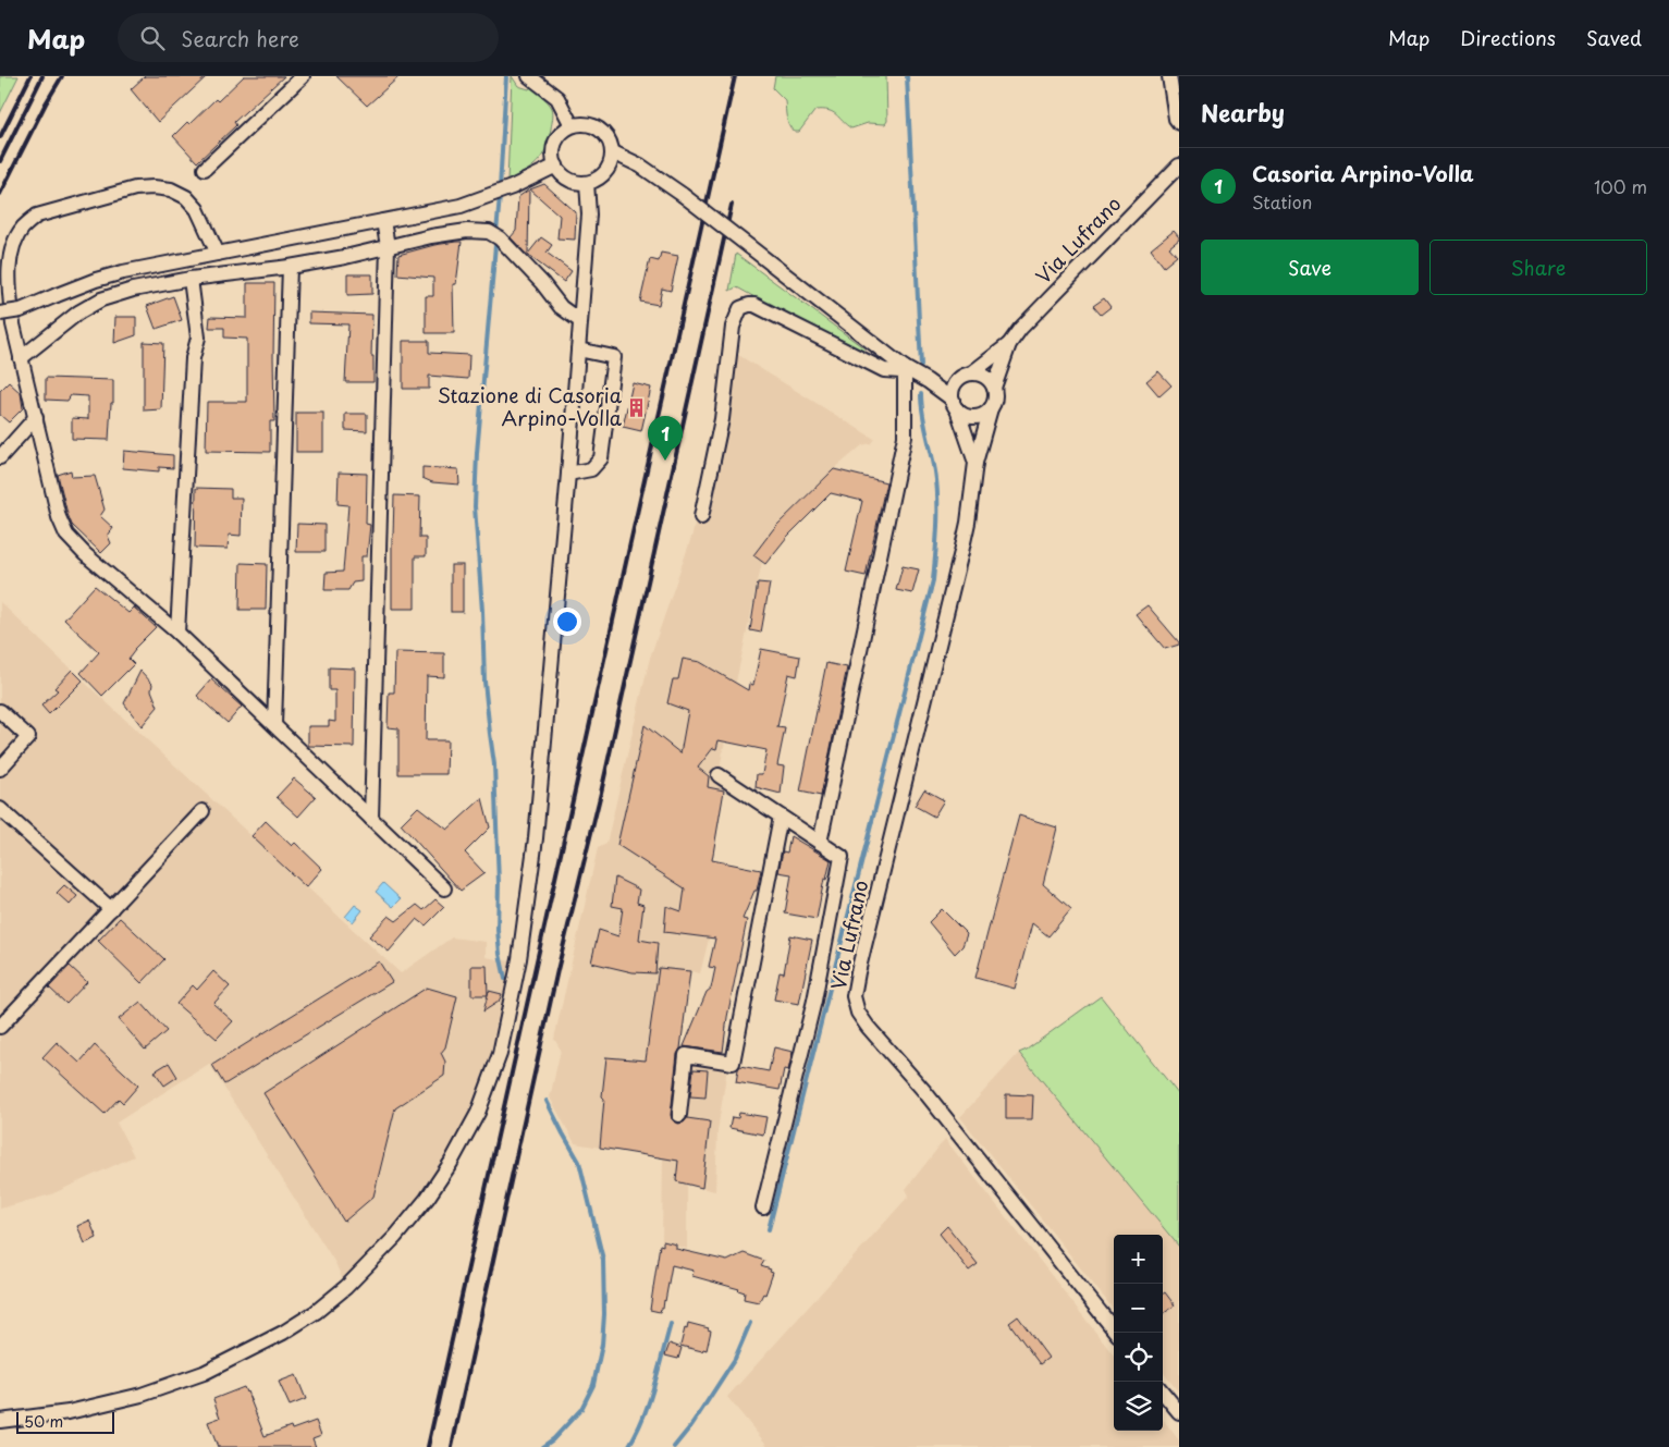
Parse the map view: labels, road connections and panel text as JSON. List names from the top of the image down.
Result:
{
  "streets": {
    "street": ["Via Lufrano"]
  },
  "places": {
    "building": ["Stazione di Casoria Arpino-Volla"]
  },
  "scale_bar": "50 m",
  "page": {
    "header": "Map",
    "search": "Search here",
    "nav": ["Map", "Directions", "Saved"],
    "heading": "Nearby",
    "list": [
      {
        "mark": "1",
        "name": "Casoria Arpino-Volla",
        "note": "Station",
        "value": "100 m"
      }
    ],
    "buttons": ["Save", "Share"],
    "pins": "1",
    "map_buttons": ["+", "−"],
    "scale": "50 m"
  }
}
